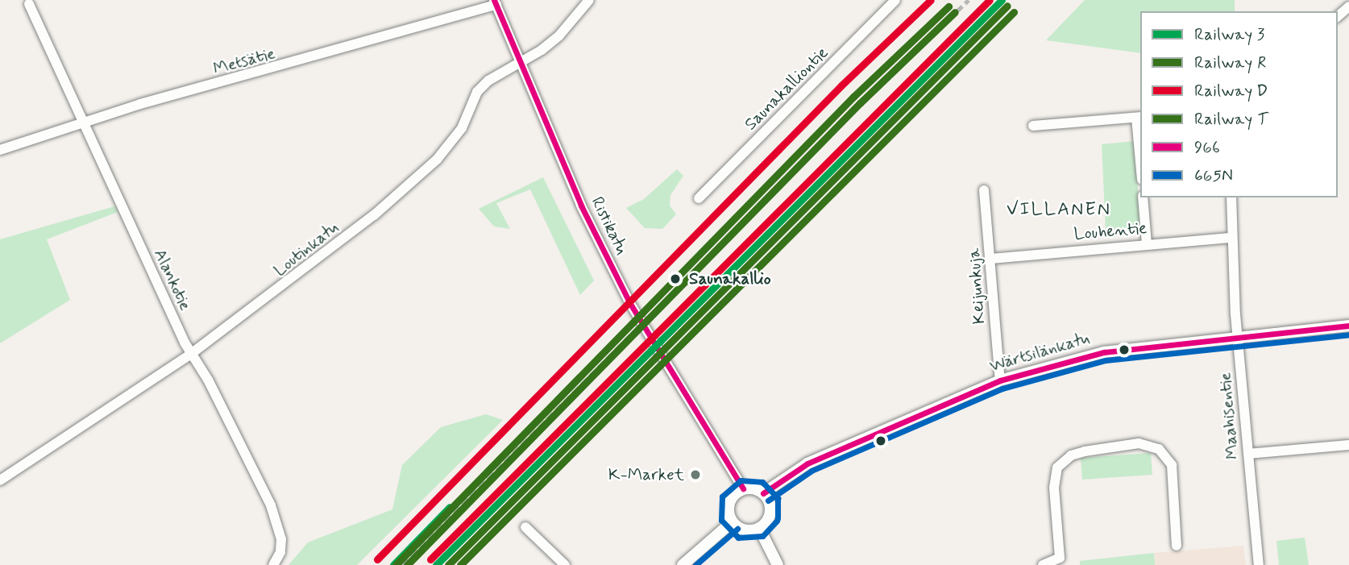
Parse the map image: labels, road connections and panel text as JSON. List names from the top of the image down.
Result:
{
  "streets": {
    "street": [
      "Metsätie",
      "Saunakalliontie",
      "Ristikatu",
      "Louhentie",
      "Loutinkatu",
      "Alankotie",
      "Keijunkuja",
      "Wärtsilänkatu",
      "Maahisentie"
    ]
  },
  "crossings": [
    ["Metsätie", "Ristikatu"],
    ["Metsätie", "Alankotie"],
    ["Ristikatu", "Loutinkatu"],
    ["Ristikatu", "Wärtsilänkatu"],
    ["Louhentie", "Keijunkuja"],
    ["Louhentie", "Maahisentie"],
    ["Loutinkatu", "Alankotie"],
    ["Keijunkuja", "Wärtsilänkatu"],
    ["Wärtsilänkatu", "Maahisentie"]
  ],
  "districts": ["VILLANEN"],
  "places": ["Saunakallio", "K-Market"],
  "lines": [
    "rail line 3",
    "rail line D",
    "transit line 966",
    "rail line R",
    "rail line T",
    "transit line 665N"
  ],
  "legend": [
    "Railway 3",
    "Railway R",
    "Railway D",
    "Railway T",
    "966",
    "665N"
  ]
}
